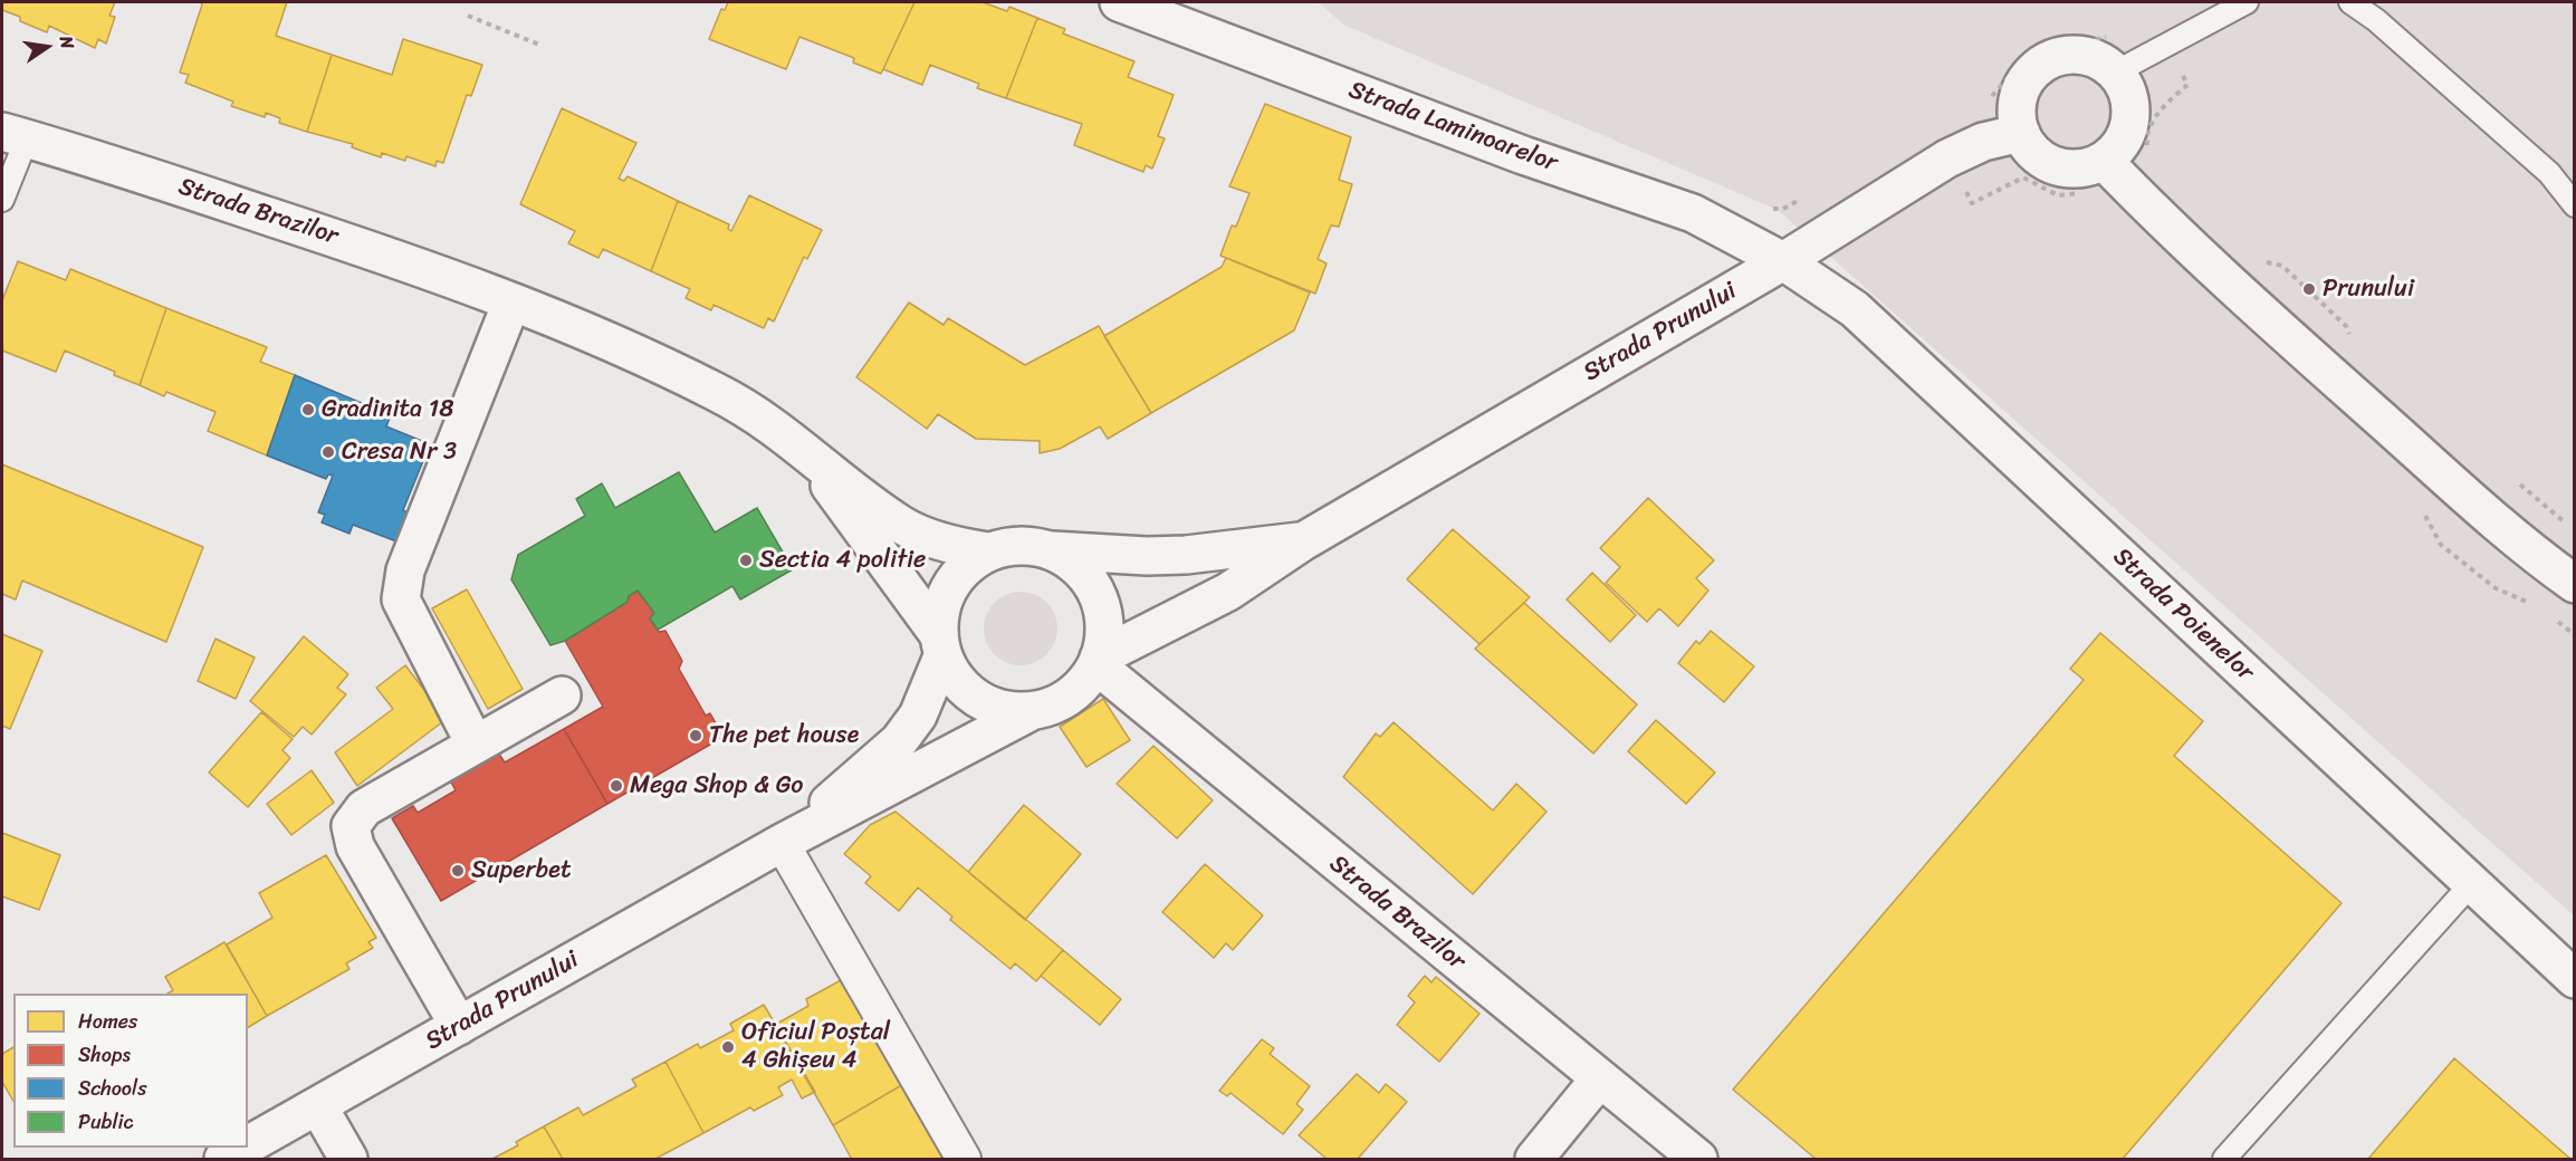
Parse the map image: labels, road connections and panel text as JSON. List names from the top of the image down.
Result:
{
  "streets": {
    "street": [
      "Strada Laminoarelor",
      "Strada Brazilor",
      "Strada Prunului",
      "Strada Poienelor"
    ]
  },
  "crossings": [
    ["Strada Laminoarelor", "Strada Prunului"],
    ["Strada Laminoarelor", "Strada Poienelor"],
    ["Strada Brazilor", "Strada Prunului"],
    ["Strada Prunului", "Strada Poienelor"]
  ],
  "places": [
    "Prunului",
    "Gradinita 18",
    "Cresa Nr 3",
    "Sectia 4 politie",
    "The pet house",
    "Mega Shop & Go",
    "Superbet",
    "Oficiul Poștal 4 Ghișeu 4"
  ],
  "legend": [
    "Homes",
    "Shops",
    "Schools",
    "Public"
  ],
  "north": "right"
}
